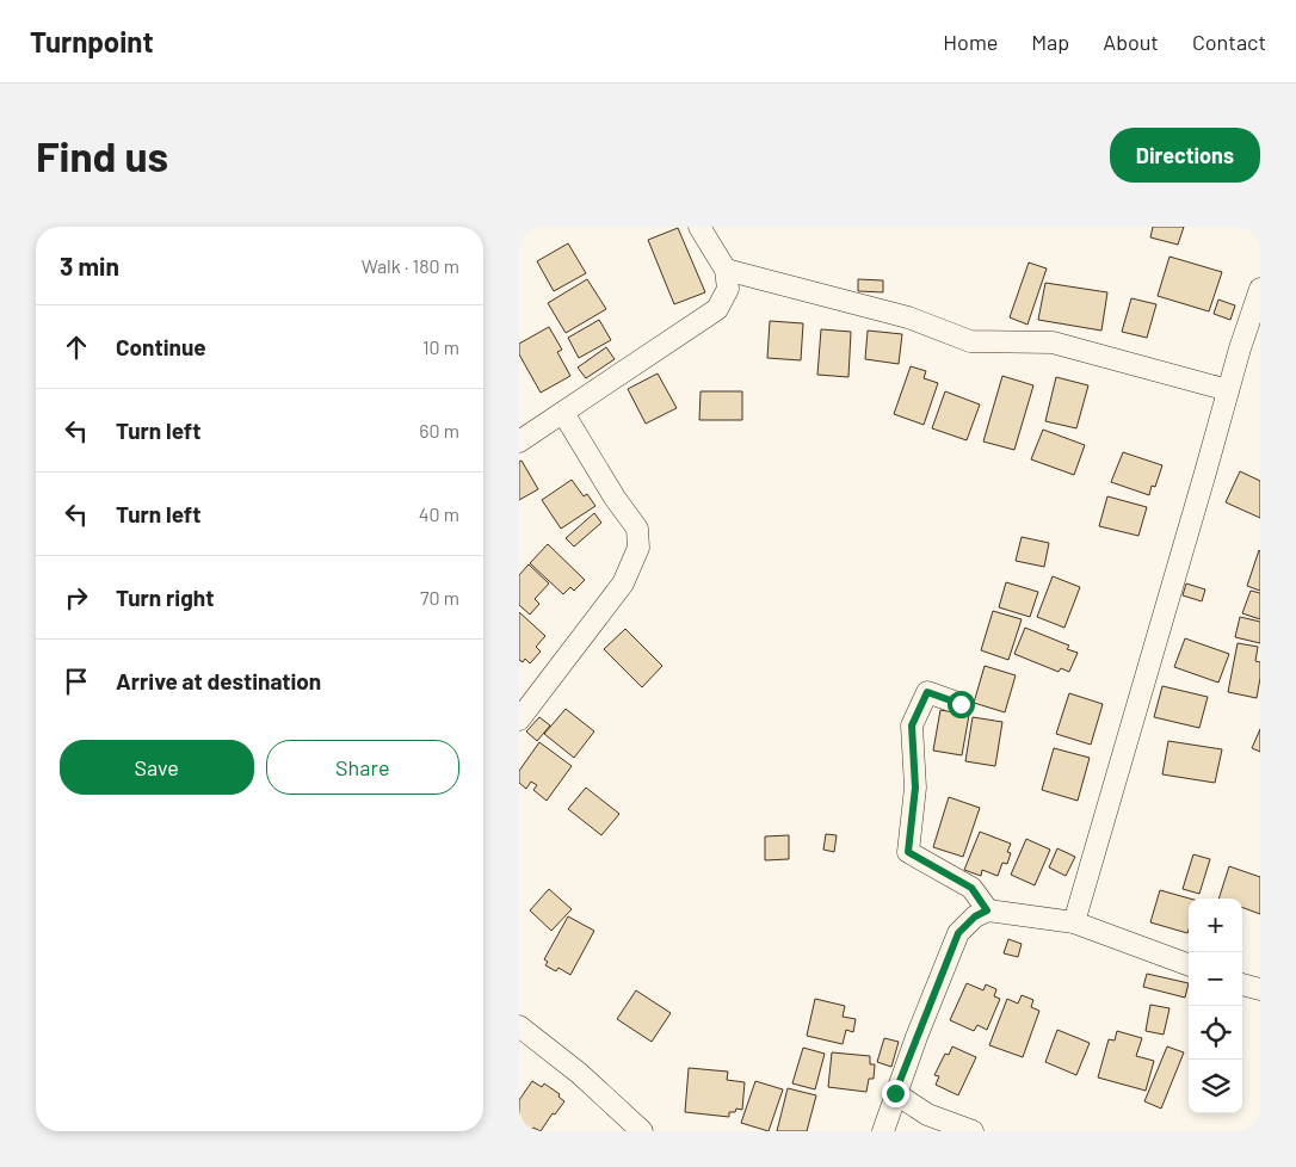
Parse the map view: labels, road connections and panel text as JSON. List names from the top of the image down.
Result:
{
  "page": {
    "header": "Turnpoint",
    "nav": [
      "Home",
      "Map",
      "About",
      "Contact"
    ],
    "buttons": [
      "Directions",
      ["Save", "Share"]
    ],
    "title": "Find us",
    "heading": ["3 min", "Walk · 180 m"],
    "list": [
      ["Continue", "10 m"],
      ["Turn left", "60 m"],
      ["Turn left", "40 m"],
      ["Turn right", "70 m"],
      "Arrive at destination"
    ],
    "map_buttons": ["+", "−"]
  }
}
